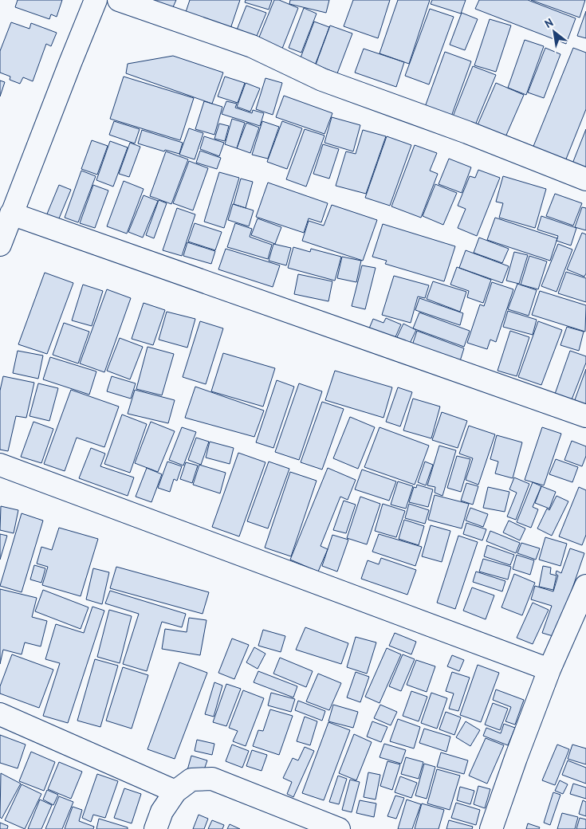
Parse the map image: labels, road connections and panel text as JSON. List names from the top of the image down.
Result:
{
  "north": "top left"
}
